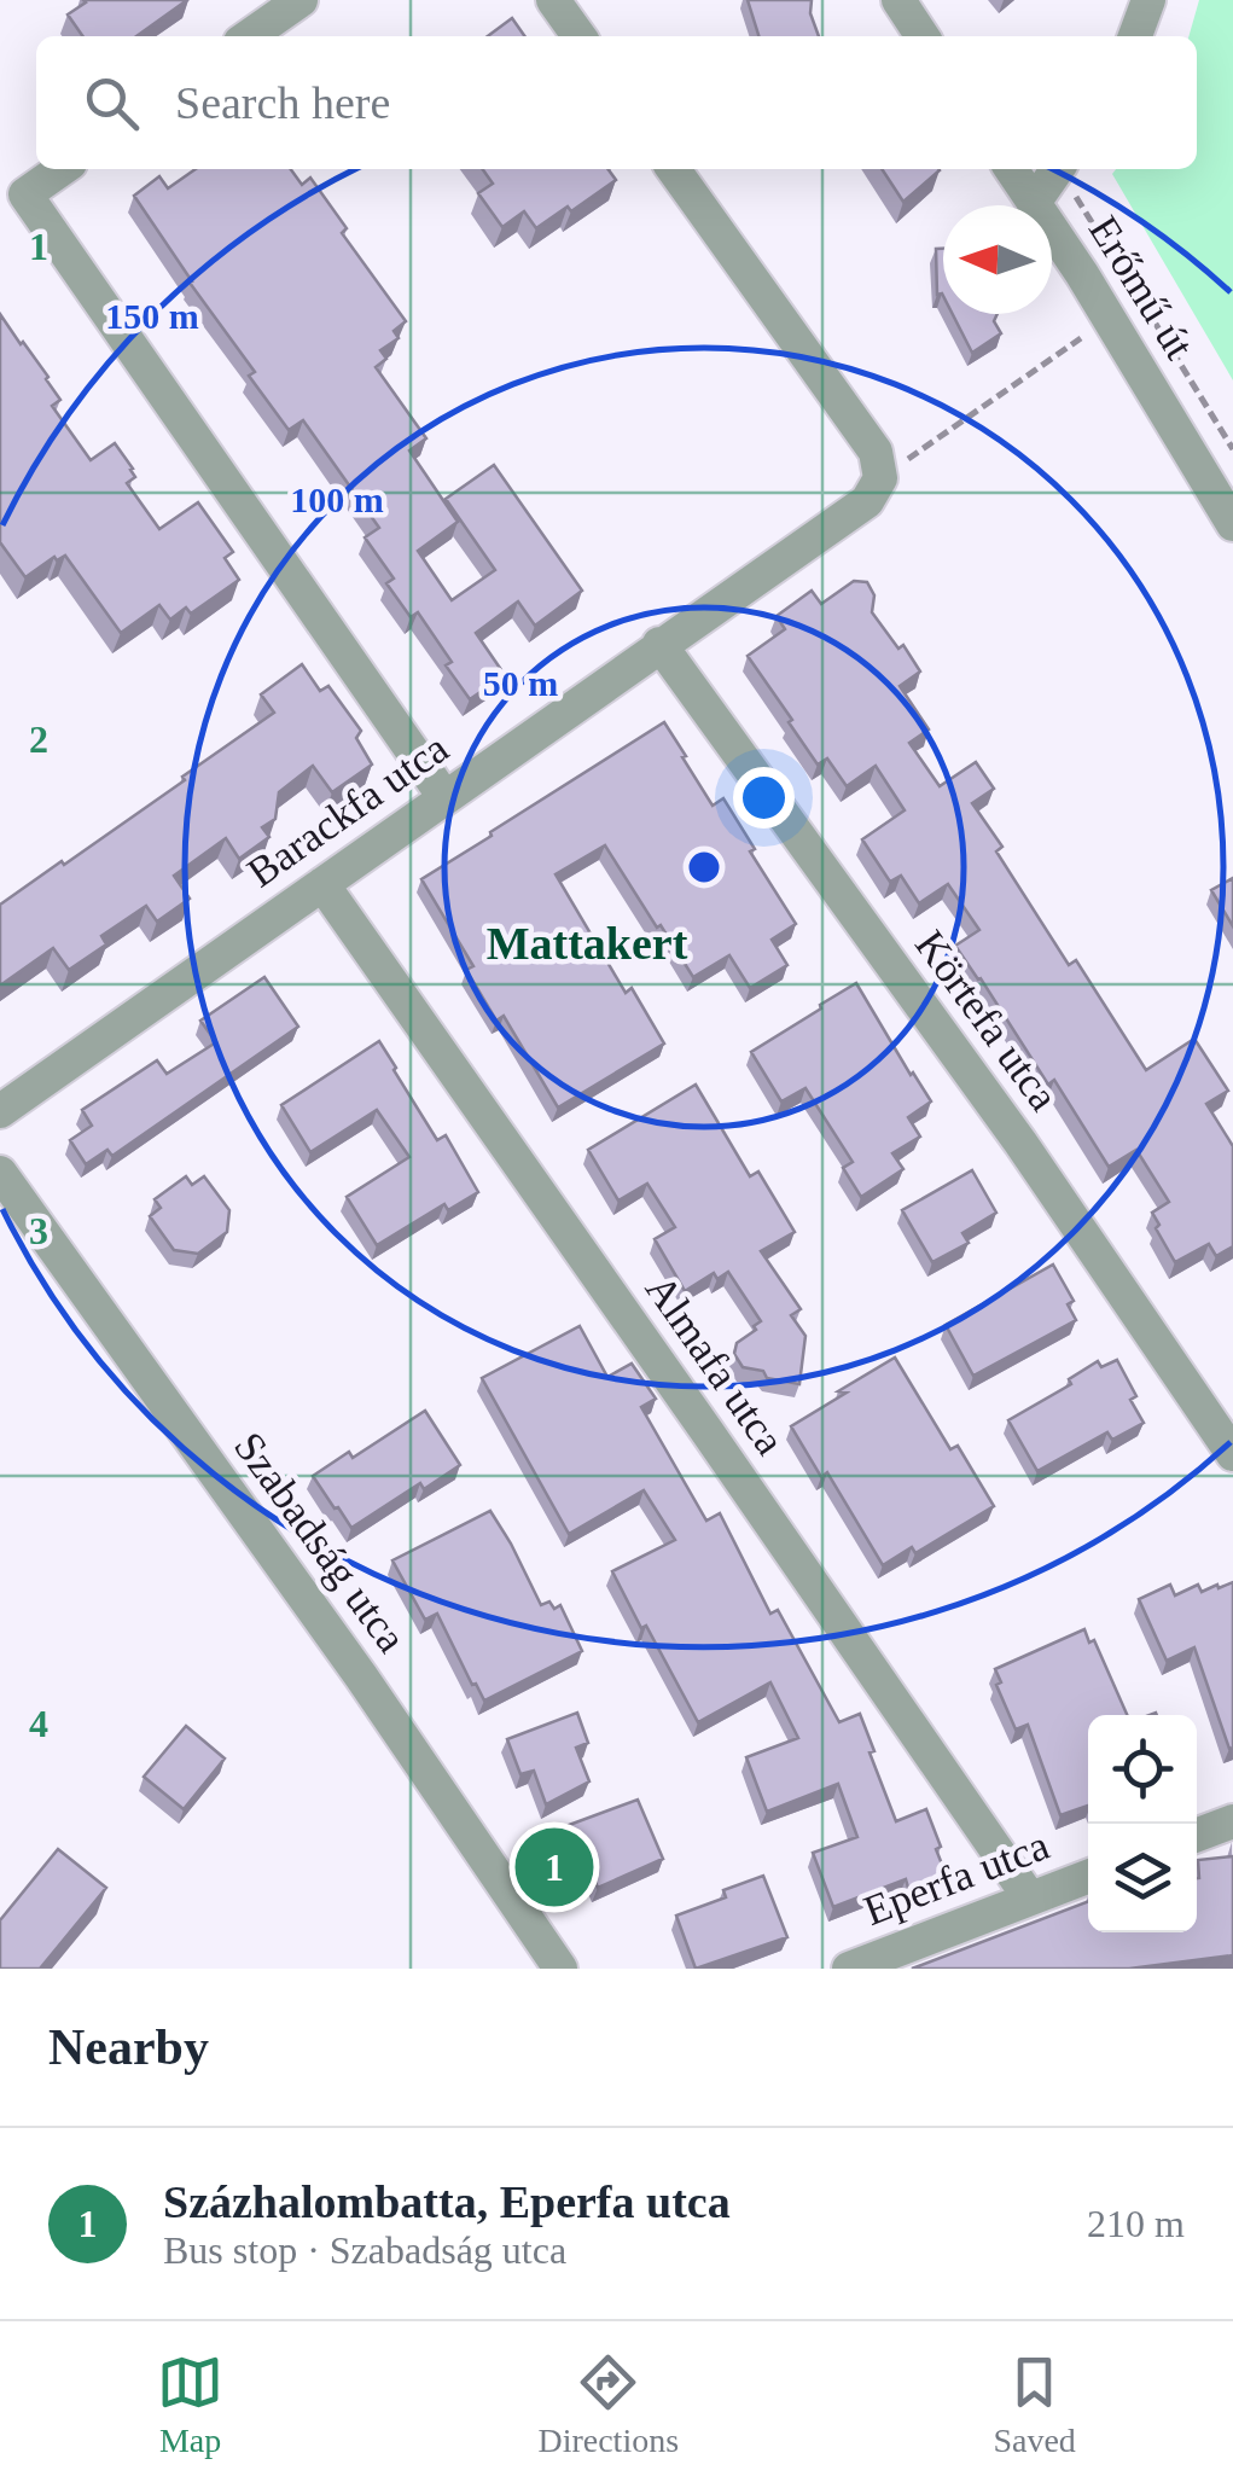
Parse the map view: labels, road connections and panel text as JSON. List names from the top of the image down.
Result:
{
  "streets": {
    "street": [
      "Erőmű út",
      "Barackfa utca",
      "Körtefa utca",
      "Almafa utca",
      "Szabadság utca",
      "Eperfa utca"
    ]
  },
  "crossings": [
    ["Barackfa utca", "Körtefa utca"],
    ["Barackfa utca", "Almafa utca"],
    ["Almafa utca", "Eperfa utca"]
  ],
  "districts": ["Mattakert"],
  "north": "left",
  "page": {
    "search": "Search here",
    "pins": "1",
    "heading": "Nearby",
    "list": [
      {
        "mark": "1",
        "name": "Százhalombatta, Eperfa utca",
        "note": "Bus stop · Szabadság utca",
        "value": "210 m"
      }
    ],
    "nav": ["Map", "Directions", "Saved"]
  },
  "grid": {
    "rows": [
      "1",
      "2",
      "3",
      "4"
    ]
  },
  "rings": ["150 m", "100 m", "50 m"]
}
